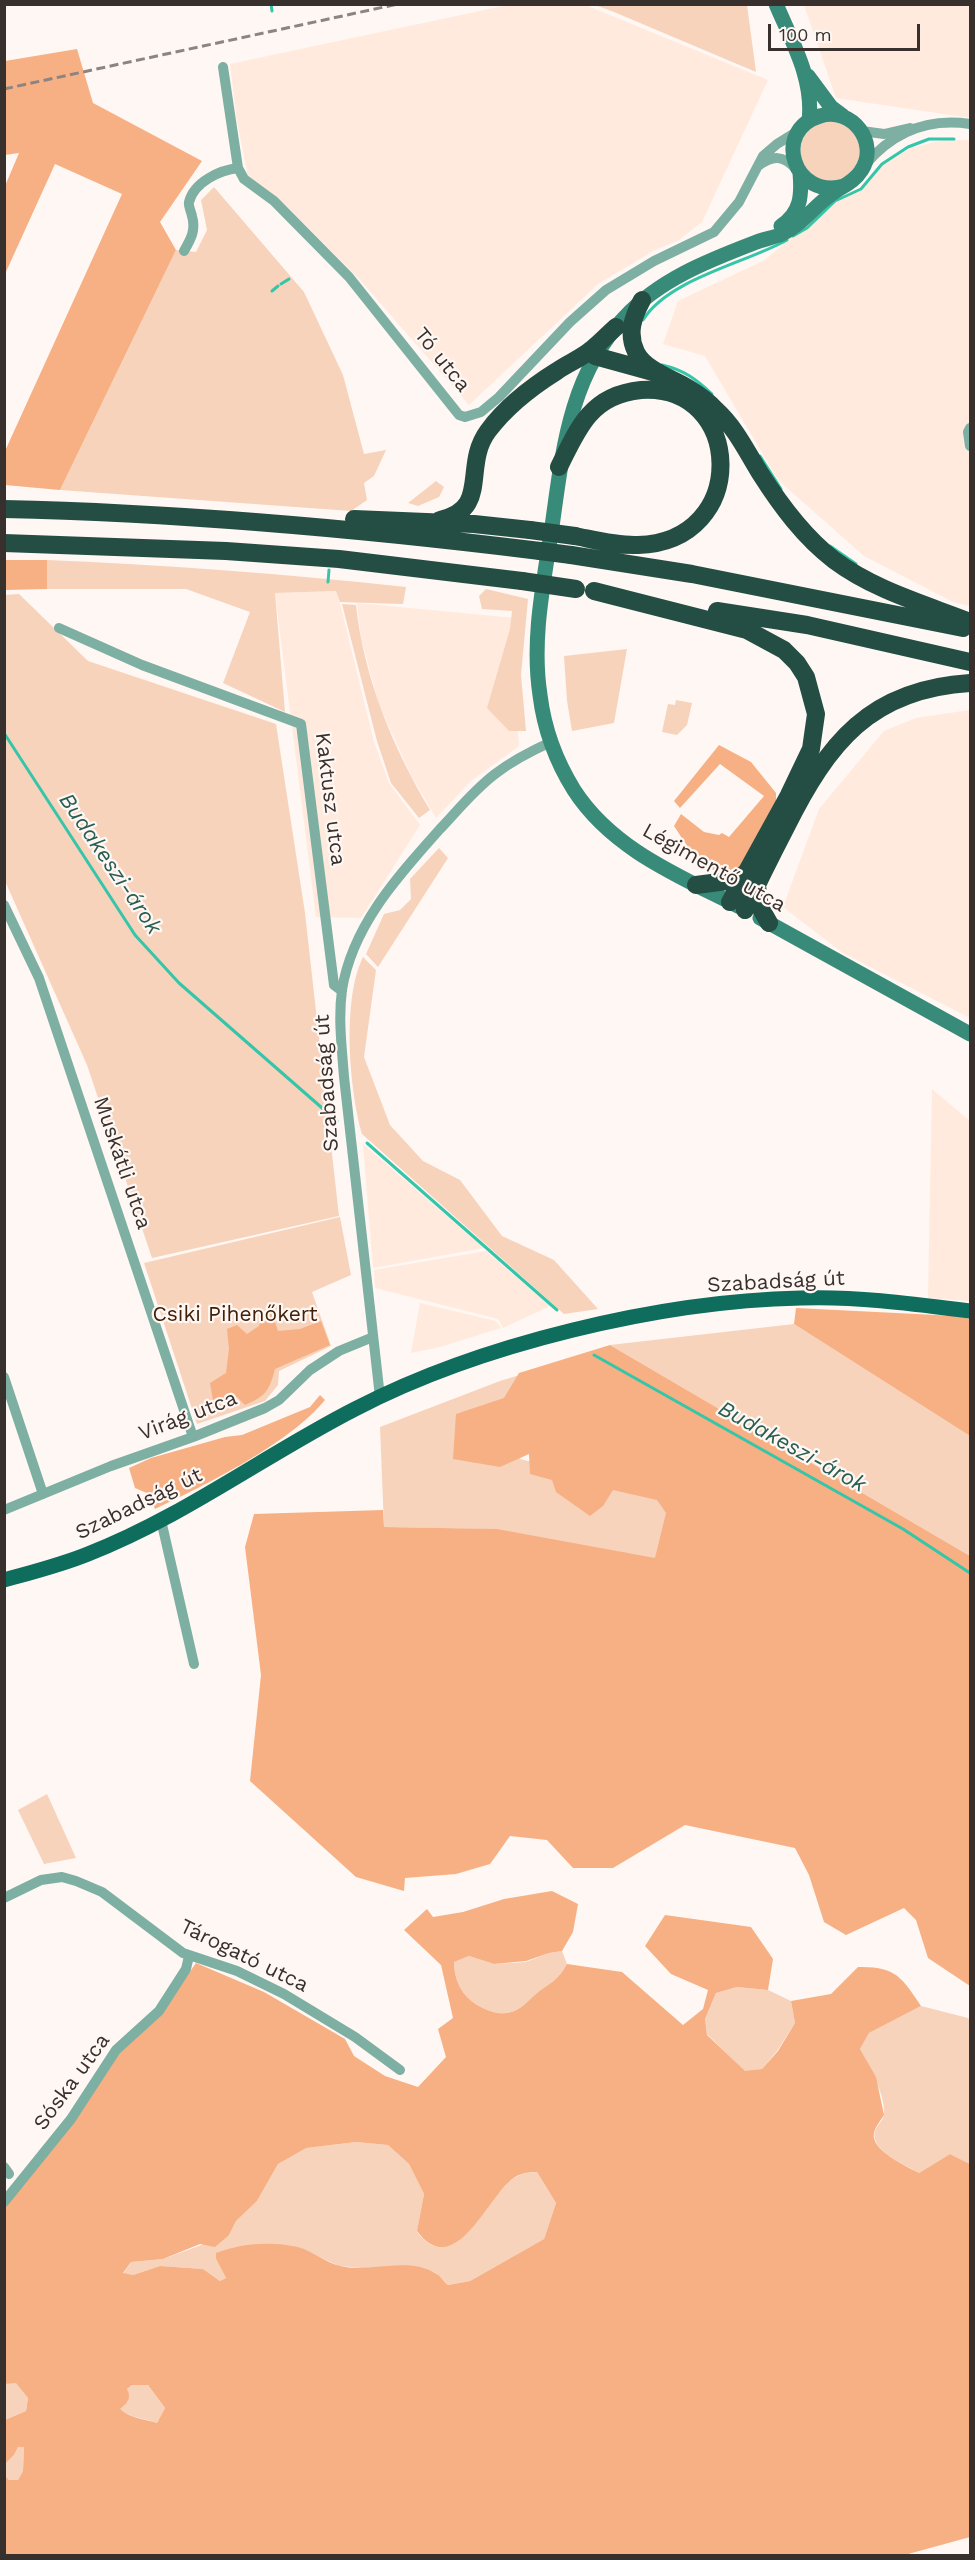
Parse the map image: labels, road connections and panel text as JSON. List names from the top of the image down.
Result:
{
  "streets": {
    "main road": ["Légimentő utca", "Szabadság út"],
    "street": [
      "Tó utca",
      "Kaktusz utca",
      "Muskátli utca",
      "Virág utca",
      "Tárogató utca",
      "Sóska utca"
    ]
  },
  "crossings": [
    ["Kaktusz utca", "Szabadság út"],
    ["Légimentő utca", "Szabadság út"],
    ["Szabadság út", "Virág utca"],
    ["Muskátli utca", "Virág utca"],
    ["Tárogató utca", "Sóska utca"]
  ],
  "water": ["Budakeszi-árok"],
  "parks": ["Csiki Pihenőkert"],
  "scale_bar": "100 m"
}
